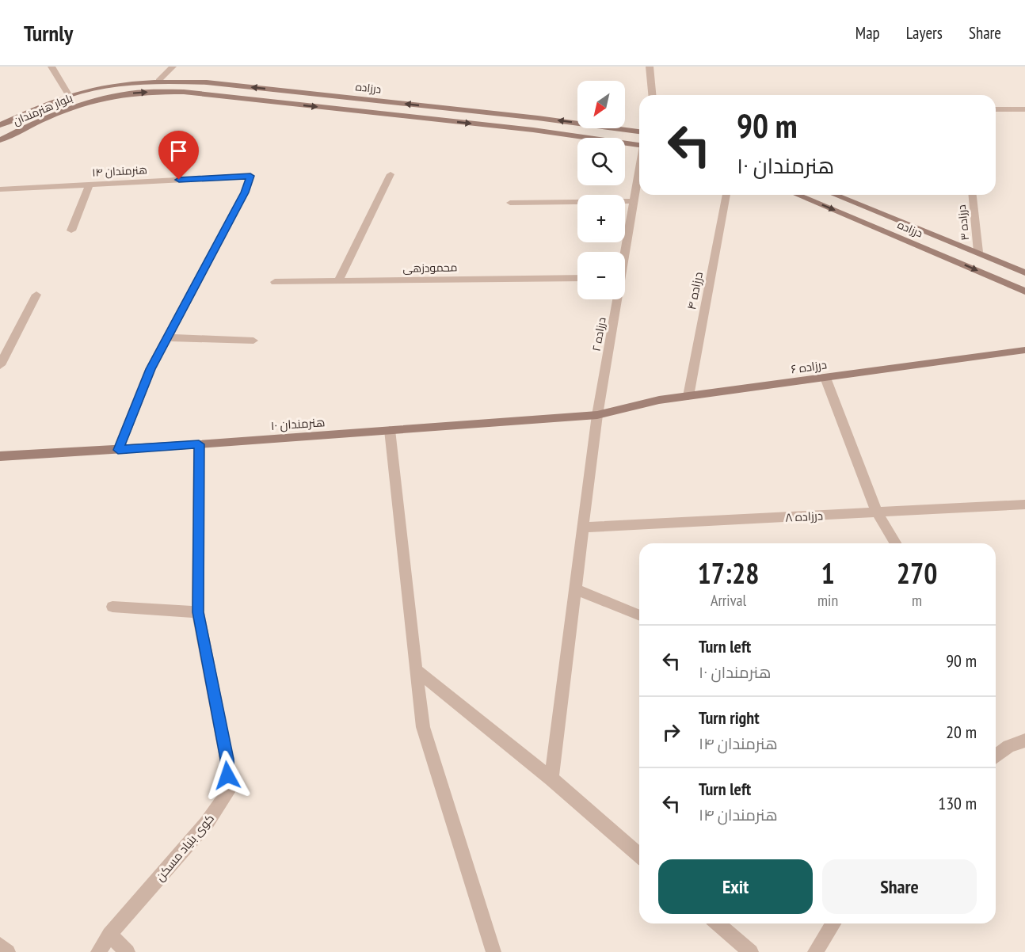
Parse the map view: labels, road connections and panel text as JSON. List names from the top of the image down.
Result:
{
  "streets": {
    "main road": [
      "درزاده",
      "بلوار هنرمندان",
      "درزاده ۶",
      "هنرمندان ۱۰"
    ],
    "street": [
      "هنرمندان ۱۴",
      "درزاده ۳",
      "محمودزهی",
      "درزاده ۴",
      "درزاده ۲",
      "درزاده ۸",
      "کوی بنیاد مسکن"
    ]
  },
  "crossings": [
    ["درزاده", "بلوار هنرمندان"],
    ["درزاده", "درزاده ۳"],
    ["هنرمندان ۱۴", "هنرمندان ۱۰"],
    ["درزاده ۴", "درزاده ۶"],
    ["درزاده ۲", "درزاده ۶"],
    ["درزاده ۲", "هنرمندان ۱۰"],
    ["درزاده ۲", "درزاده ۸"],
    ["درزاده ۶", "هنرمندان ۱۰"],
    ["هنرمندان ۱۰", "کوی بنیاد مسکن"]
  ],
  "north": "bottom left",
  "page": {
    "header": "Turnly",
    "nav": ["Map", "Layers", "Share"],
    "map_buttons": ["+", "−"],
    "turn": ["90 m", "هنرمندان ۱۰"],
    "eta": [
      "17:28",
      "Arrival",
      "1",
      "min",
      "270",
      "m"
    ],
    "list": [
      {
        "name": "Turn left",
        "note": "هنرمندان ۱۰",
        "value": "90 m"
      },
      {
        "name": "Turn right",
        "note": "هنرمندان ۱۴",
        "value": "20 m"
      },
      {
        "name": "Turn left",
        "note": "هنرمندان ۱۴",
        "value": "130 m"
      }
    ],
    "buttons": ["Exit", "Share"]
  }
}
